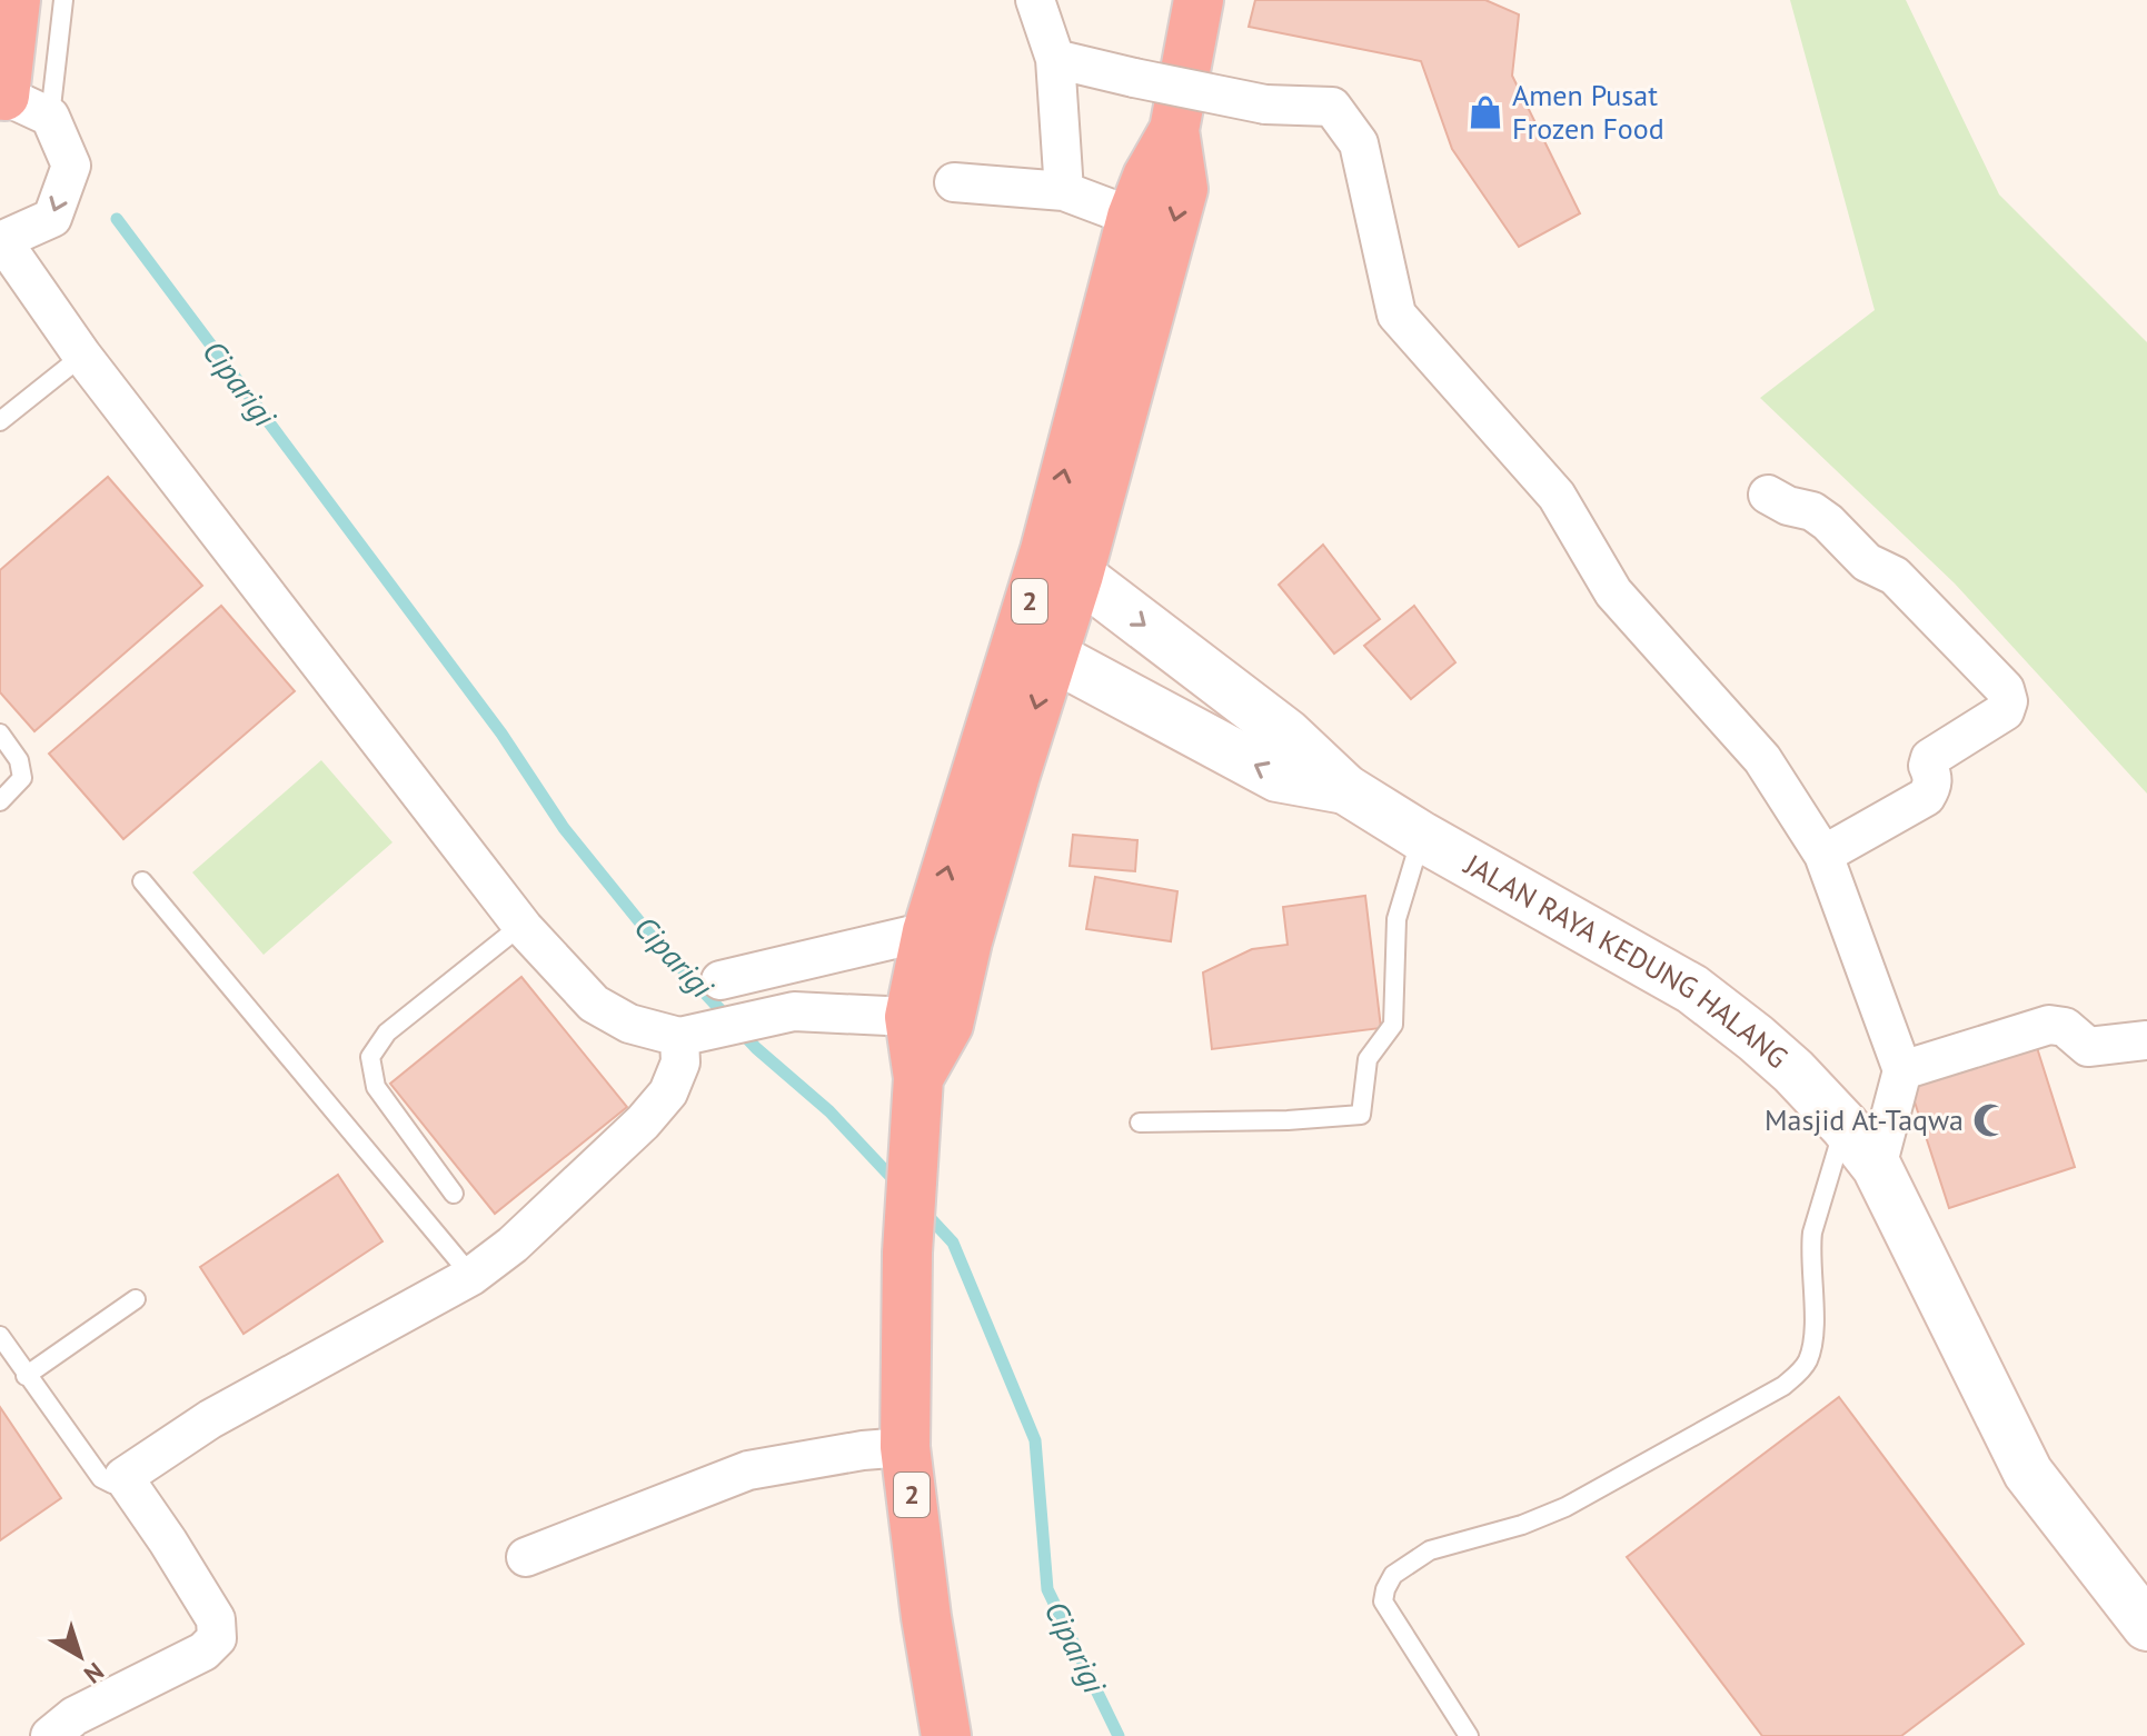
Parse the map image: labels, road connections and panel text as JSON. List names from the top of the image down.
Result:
{
  "streets": {
    "highway": ["2"],
    "main road": ["JALAN RAYA KEDUNG HALANG"]
  },
  "crossings": [
    ["2", "JALAN RAYA KEDUNG HALANG"]
  ],
  "water": ["Ciparigi"],
  "places": {
    "shop": ["Amen Pusat Frozen Food"],
    "mosque": ["Masjid At-Taqwa"]
  },
  "north": "bottom right"
}
